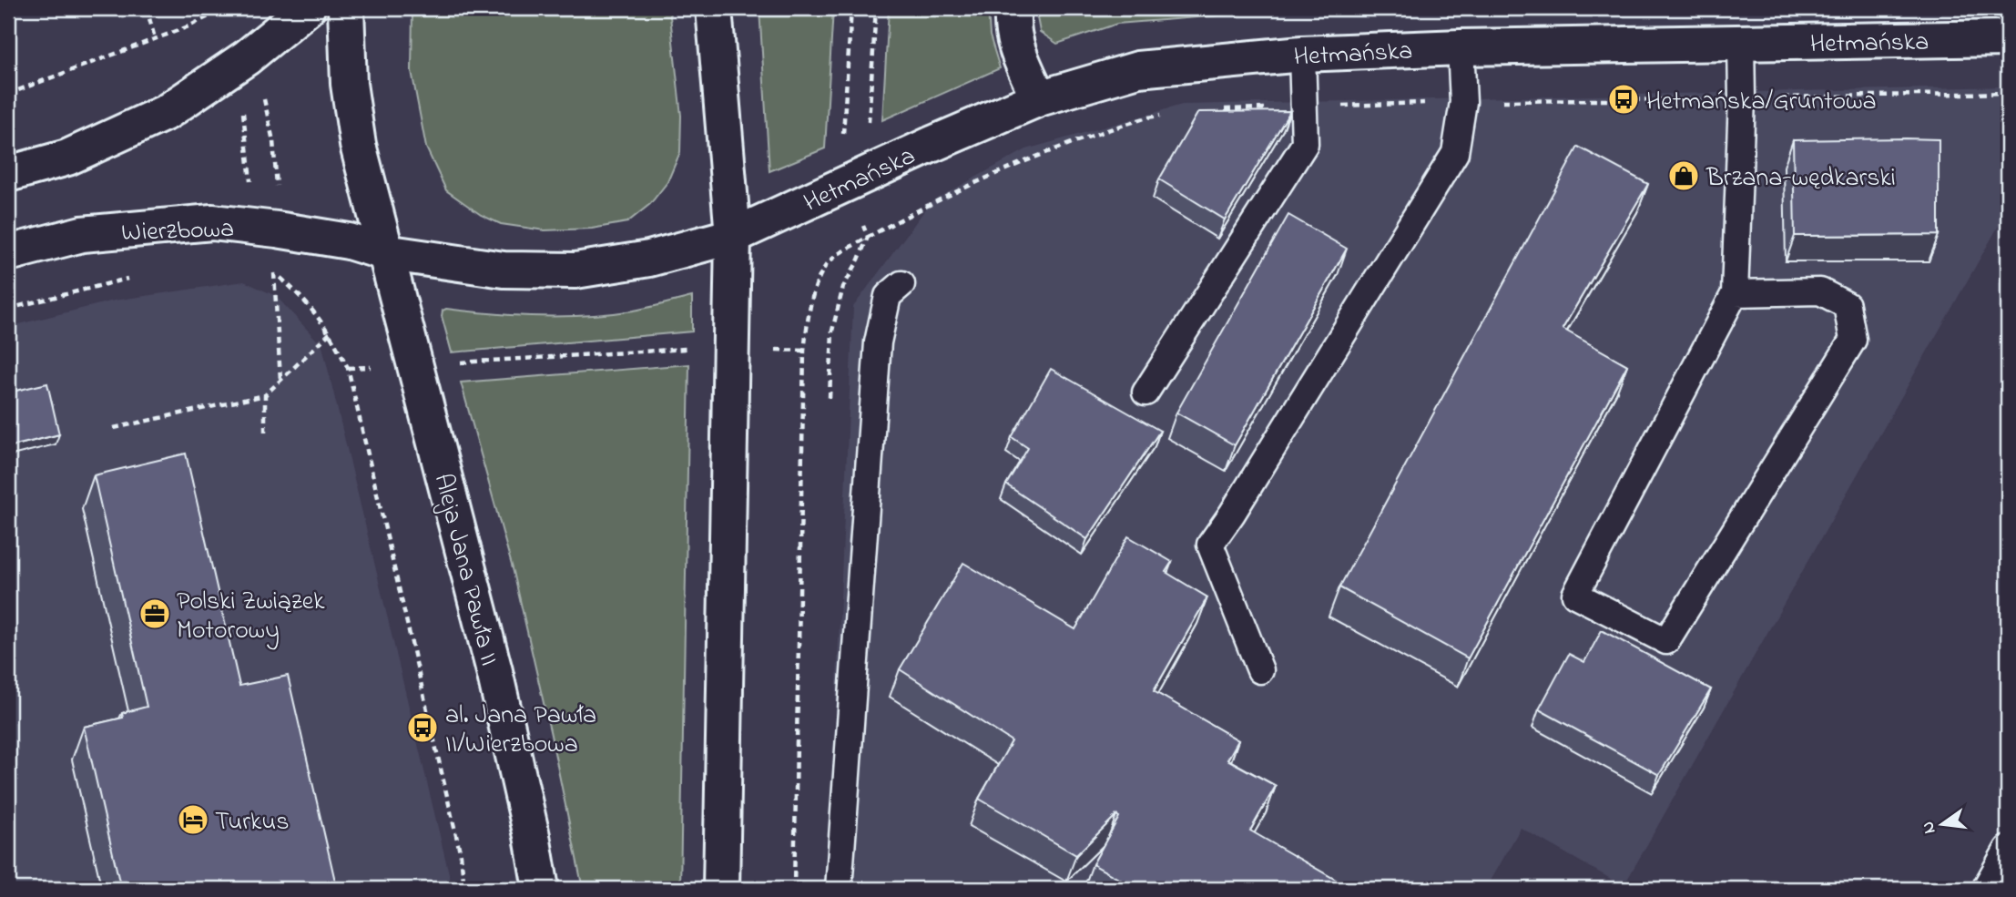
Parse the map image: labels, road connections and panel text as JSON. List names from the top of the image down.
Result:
{
  "streets": {
    "main road": ["Hetmańska", "Wierzbowa", "Aleja Jana Pawła II"]
  },
  "crossings": [
    ["Hetmańska", "Wierzbowa"],
    ["Hetmańska", "Aleja Jana Pawła II"],
    ["Wierzbowa", "Aleja Jana Pawła II"]
  ],
  "places": {
    "bus stop": ["Hetmańska/Gruntowa", "al. Jana Pawła II/Wierzbowa"],
    "shop": ["Brzana-wędkarski"],
    "office": ["Polski Związek Motorowy"],
    "hotel": ["Turkus"]
  },
  "north": "left"
}
